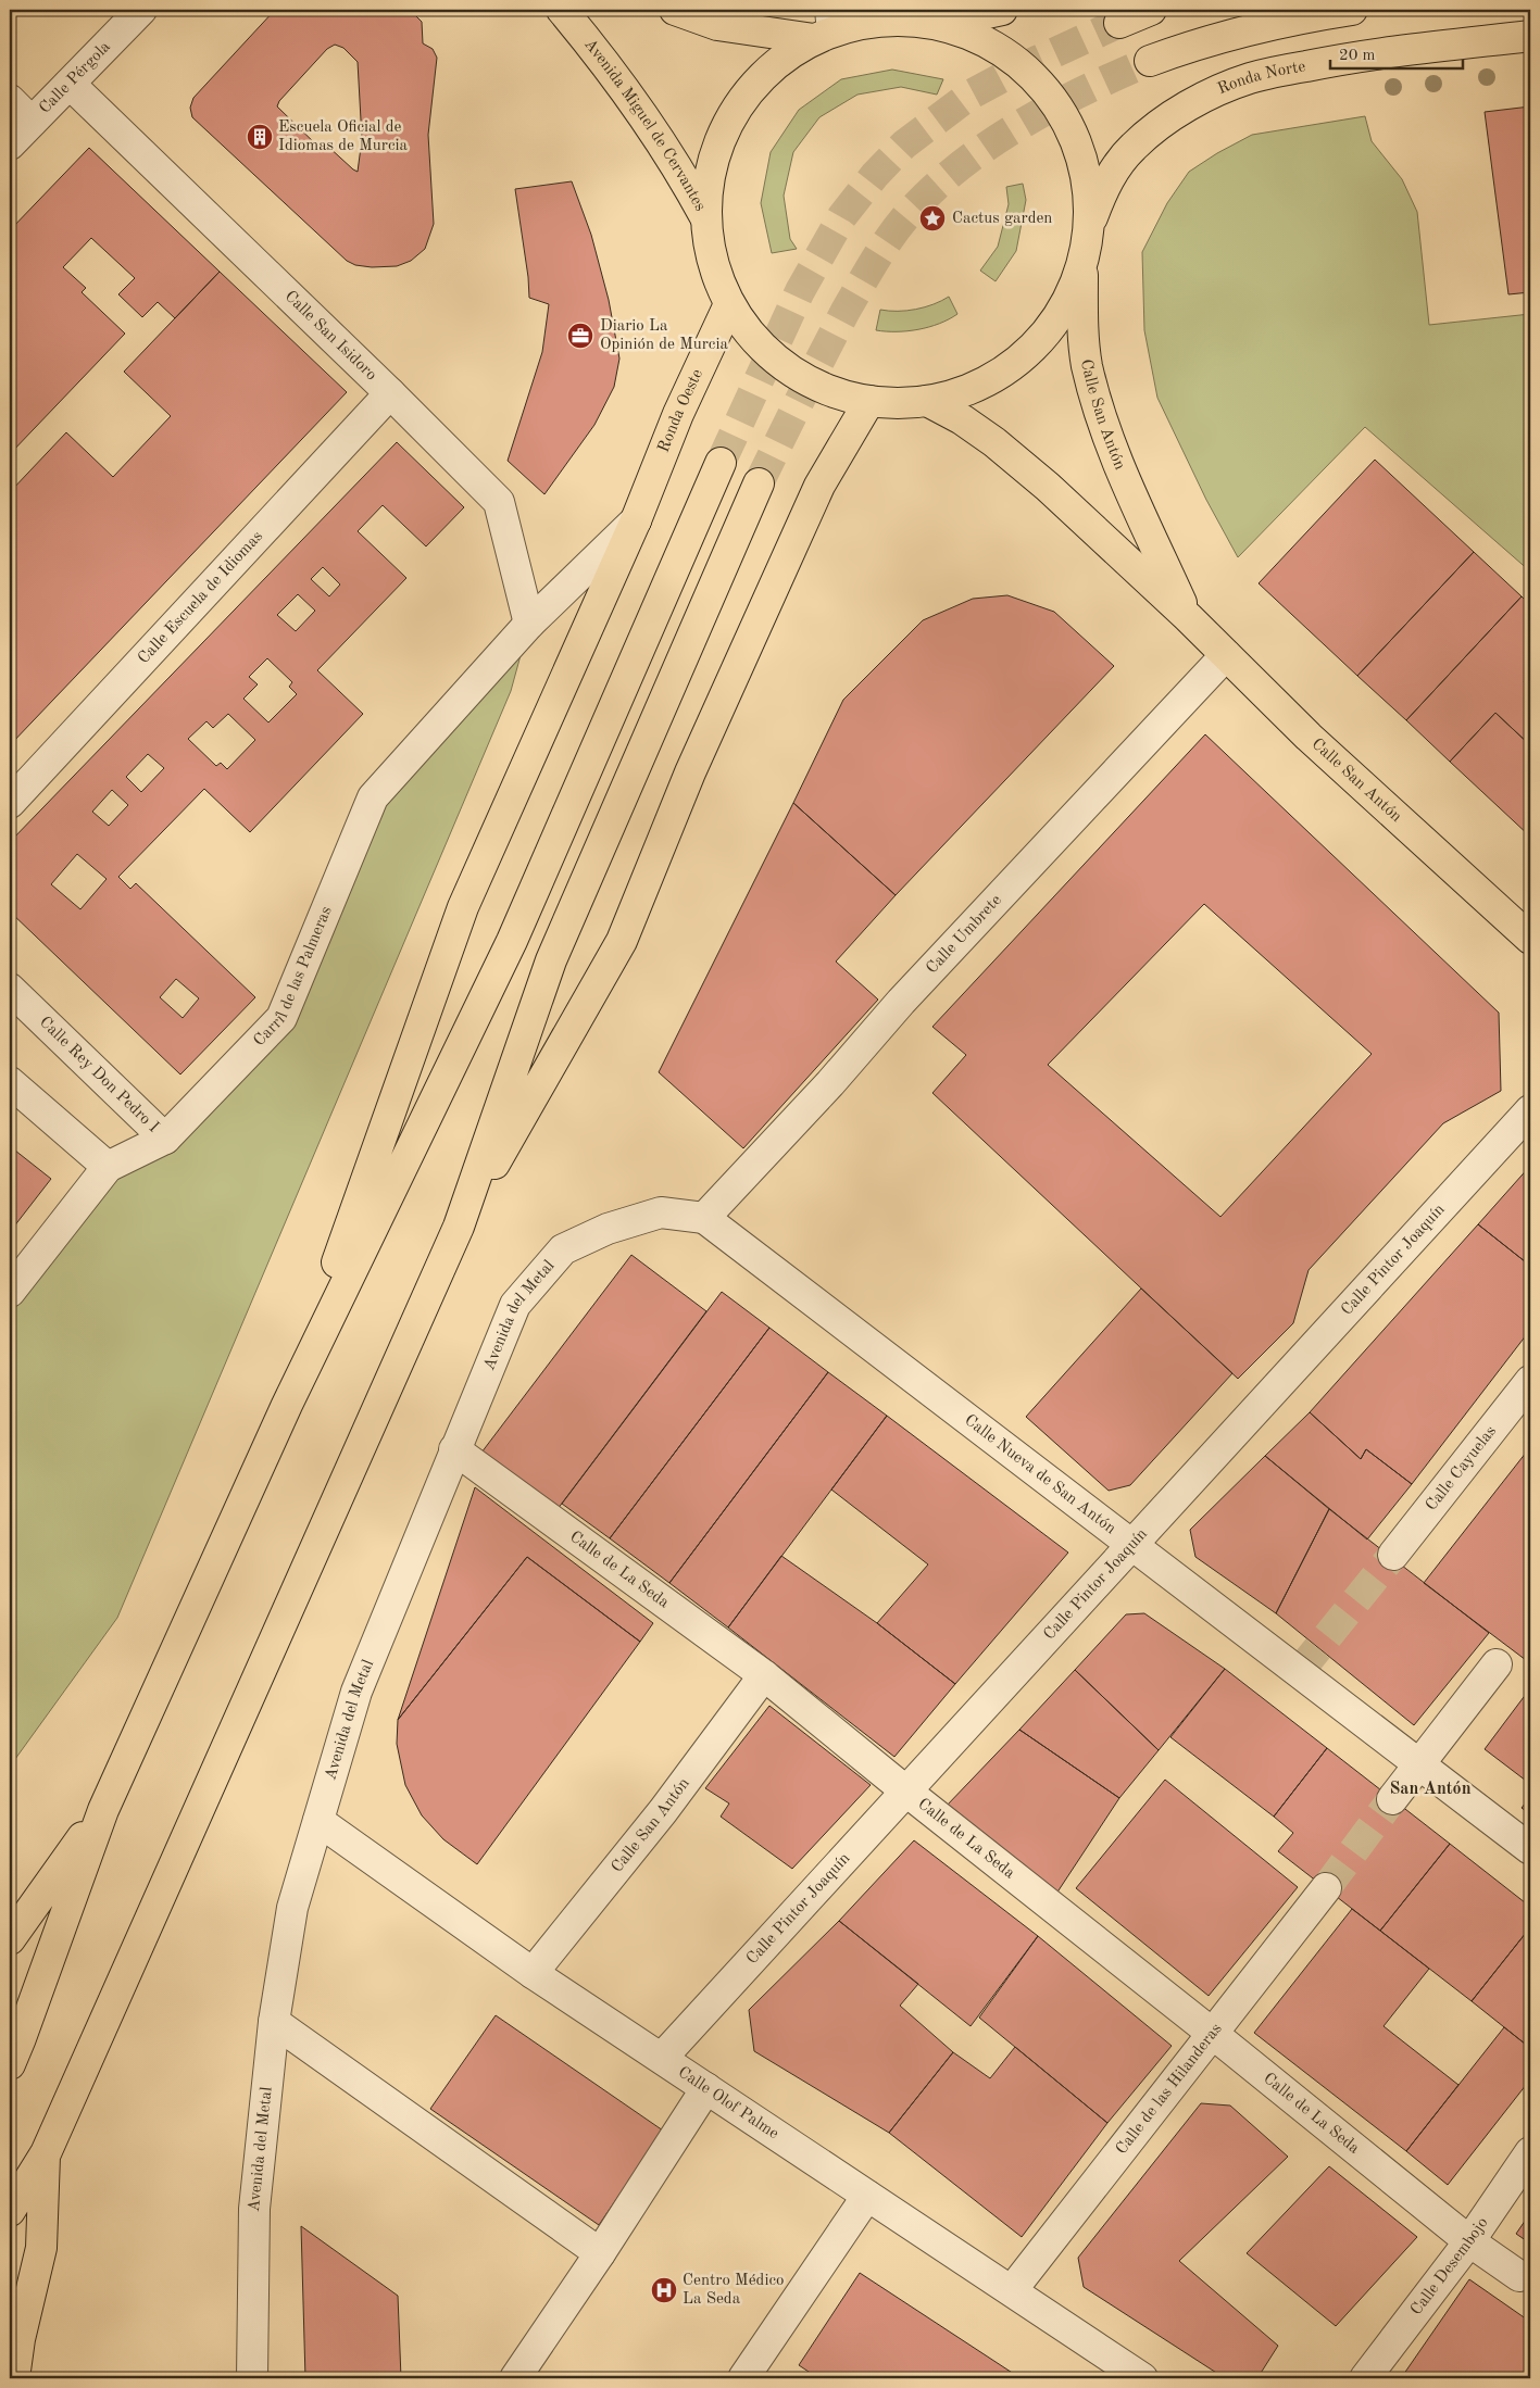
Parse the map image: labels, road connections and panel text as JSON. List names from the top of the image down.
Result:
{
  "streets": {
    "main road": [
      "Ronda Norte",
      "Avenida Miguel de Cervantes",
      "Ronda Oeste",
      "Calle San Antón"
    ],
    "street": [
      "Calle Pérgola",
      "Calle San Isidoro",
      "Calle Escuela de Idiomas",
      "Calle Umbrete",
      "Carril de las Palmeras",
      "Calle Rey Don Pedro I",
      "Calle Pintor Joaquín",
      "Avenida del Metal",
      "Calle Cayuelas",
      "Calle Nueva de San Antón",
      "Calle de La Seda",
      "Calle de las Hilanderas",
      "Calle Olof Palme",
      "Calle Desembojo"
    ]
  },
  "crossings": [
    ["Calle Pérgola", "Calle San Isidoro"],
    ["Calle San Isidoro", "Calle Escuela de Idiomas"],
    ["Calle San Isidoro", "Carril de las Palmeras"],
    ["Ronda Oeste", "Carril de las Palmeras"],
    ["Calle San Antón", "Calle Umbrete"],
    ["Calle San Antón", "Calle de La Seda"],
    ["Calle San Antón", "Calle Olof Palme"],
    ["Calle Umbrete", "Avenida del Metal"],
    ["Calle Umbrete", "Calle Nueva de San Antón"],
    ["Carril de las Palmeras", "Calle Rey Don Pedro I"],
    ["Calle Pintor Joaquín", "Calle Nueva de San Antón"],
    ["Calle Pintor Joaquín", "Calle de La Seda"],
    ["Calle Pintor Joaquín", "Calle Olof Palme"],
    ["Avenida del Metal", "Calle Nueva de San Antón"],
    ["Avenida del Metal", "Calle de La Seda"],
    ["Avenida del Metal", "Calle Olof Palme"],
    ["Calle de La Seda", "Calle de las Hilanderas"],
    ["Calle de La Seda", "Calle Desembojo"],
    ["Calle de las Hilanderas", "Calle Olof Palme"]
  ],
  "districts": ["San Antón"],
  "places": {
    "building": ["Escuela Oficial de Idiomas de Murcia"],
    "place": ["Cactus garden"],
    "office": ["Diario La Opinión de Murcia"],
    "hospital": ["Centro Médico La Seda"]
  },
  "scale_bar": "20 m"
}
